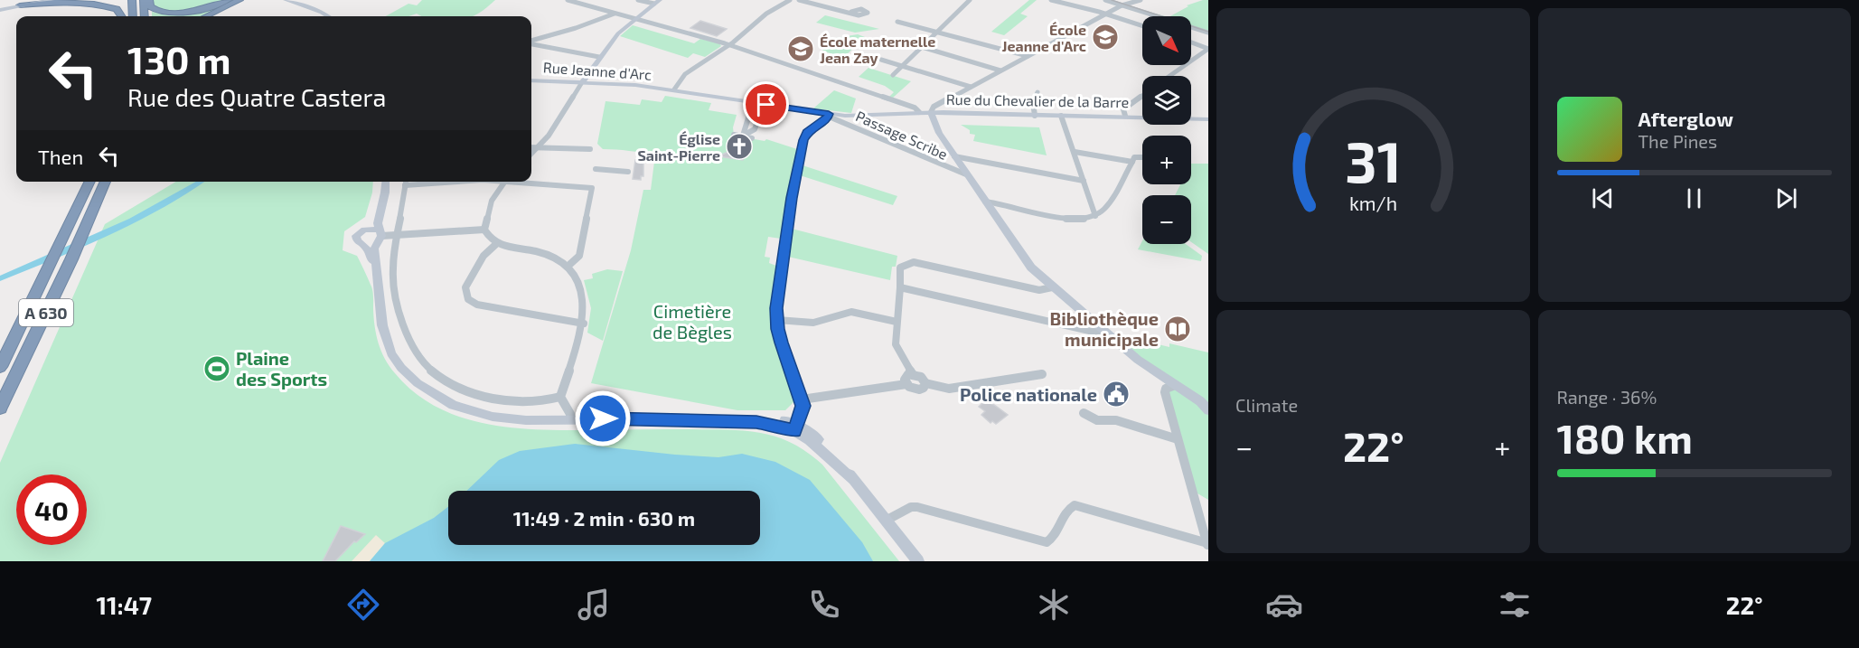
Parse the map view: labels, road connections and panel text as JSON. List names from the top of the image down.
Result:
{
  "streets": {
    "highway": ["A 630"],
    "street": ["Rue Jeanne d'Arc", "Rue du Chevalier de la Barre", "Passage Scribe"]
  },
  "crossings": [
    ["Rue Jeanne d'Arc", "Rue du Chevalier de la Barre"],
    ["Rue Jeanne d'Arc", "Passage Scribe"]
  ],
  "parks": ["Cimetière de Bègles"],
  "places": {
    "school or university": ["École Jeanne d'Arc", "École maternelle Jean Zay"],
    "church": ["Église Saint-Pierre"],
    "library": ["Bibliothèque municipale"],
    "sports": ["Plaine des Sports"],
    "public building": ["Police nationale"]
  },
  "north": "bottom right",
  "page": {
    "map_buttons": ["+", "−"],
    "turn": ["130 m", "Rue des Quatre Castera"],
    "song": ["Afterglow", "The Pines"],
    "then": "Then",
    "tile": [
      "Climate",
      ["Range · 36%", "180 km"]
    ],
    "heat": ["−", "22°", "+"],
    "limit": "40",
    "trip": "11:49 · 2 min · 630 m",
    "tabs": ["11:47", "22°"],
    "gauge": ["31", "km/h"]
  }
}
